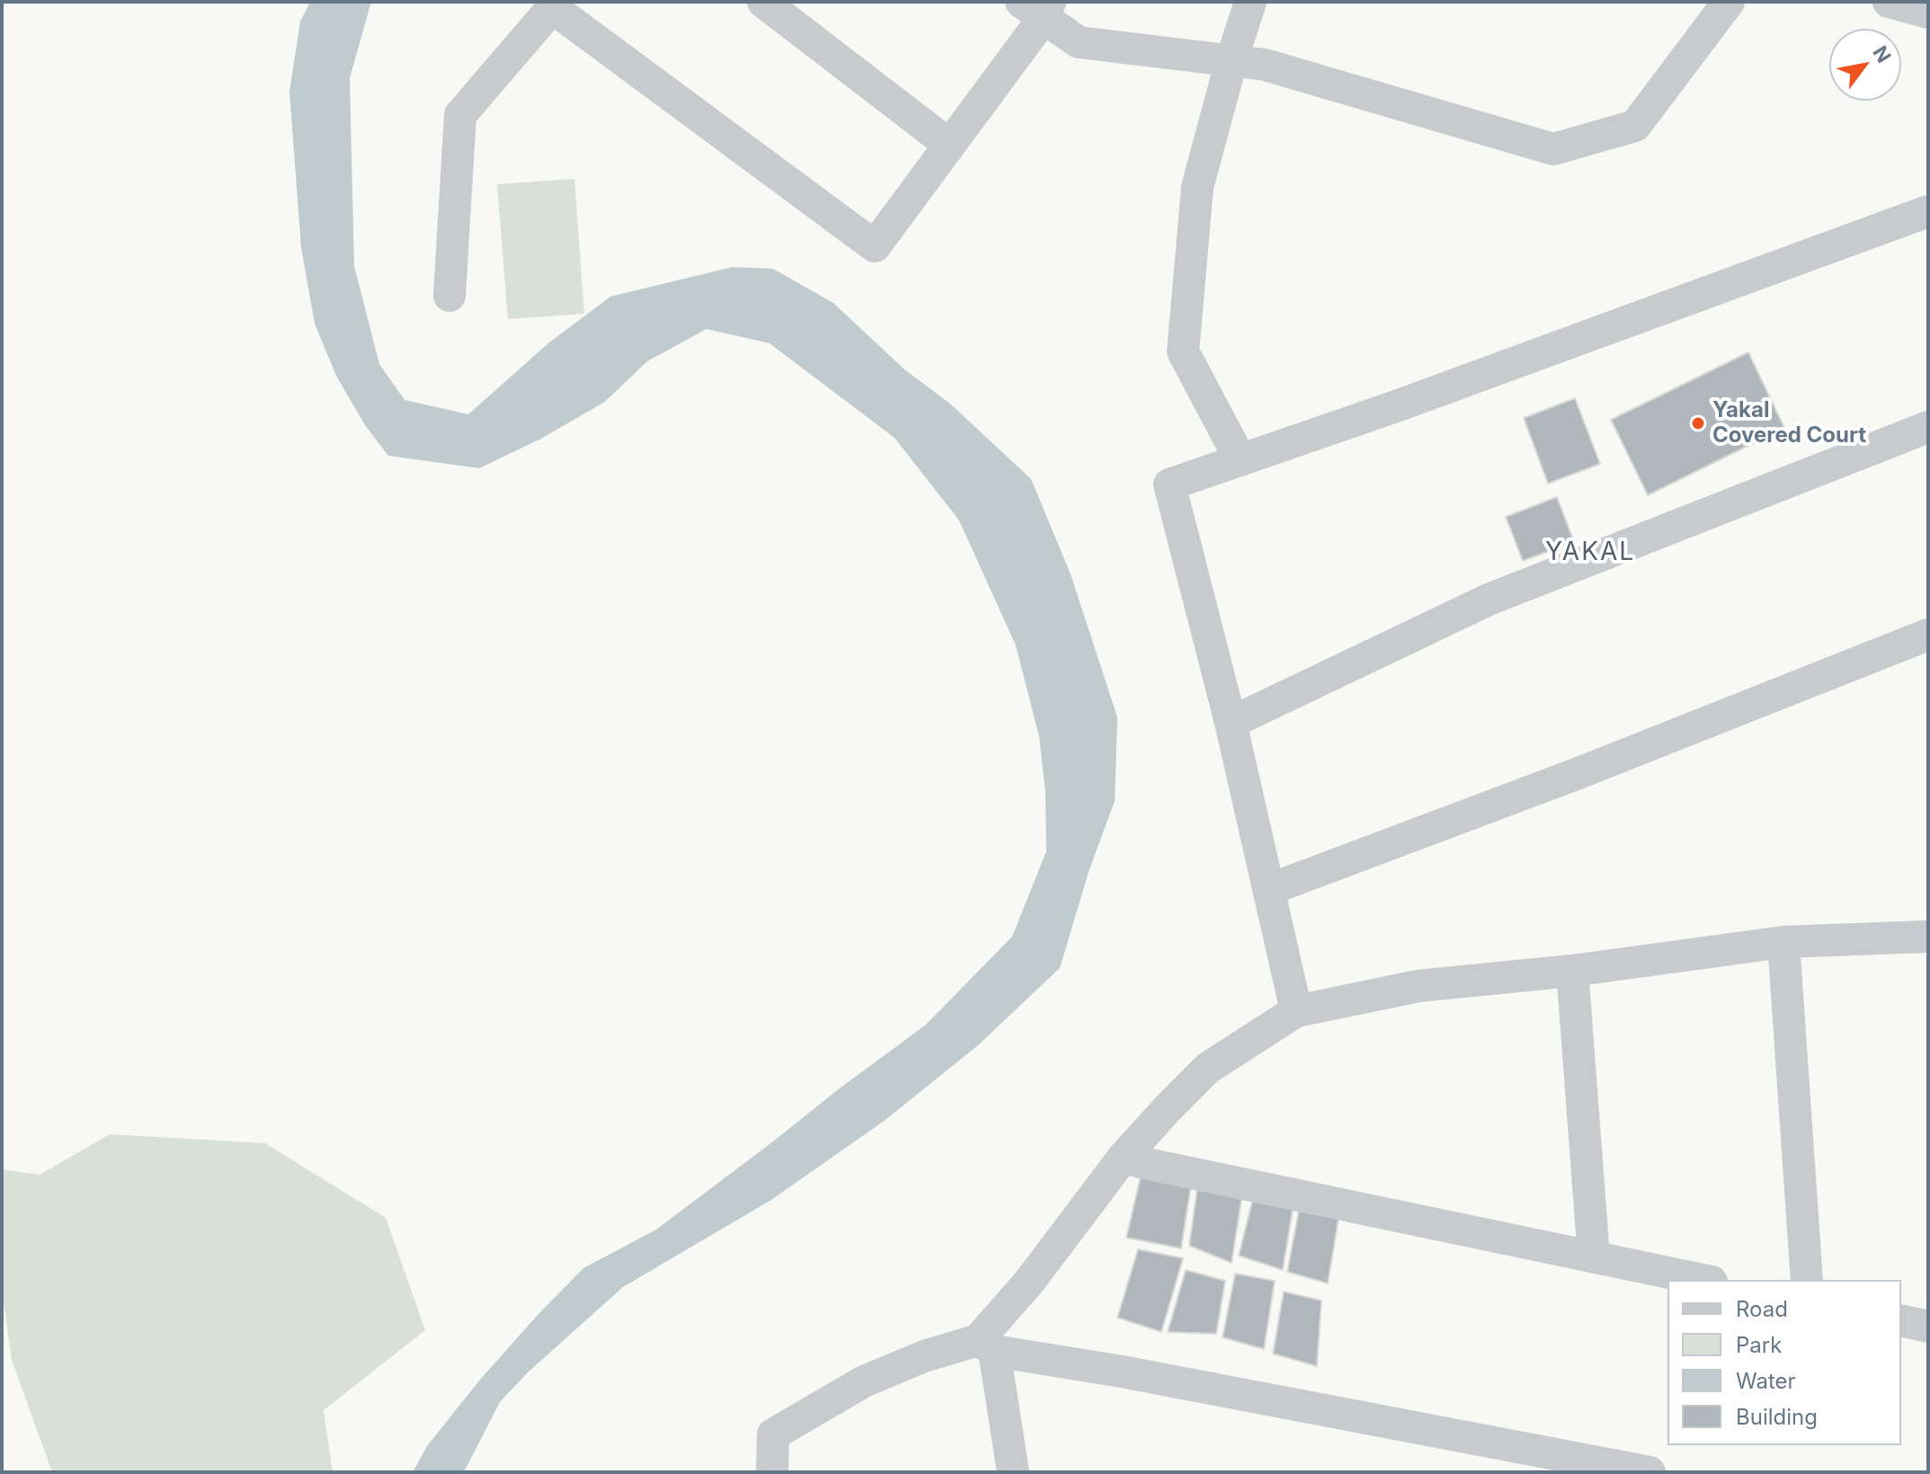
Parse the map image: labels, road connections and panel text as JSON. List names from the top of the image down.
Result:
{
  "districts": ["YAKAL"],
  "places": ["Yakal Covered Court"],
  "legend": [
    "Road",
    "Park",
    "Water",
    "Building"
  ],
  "north": "top right"
}
